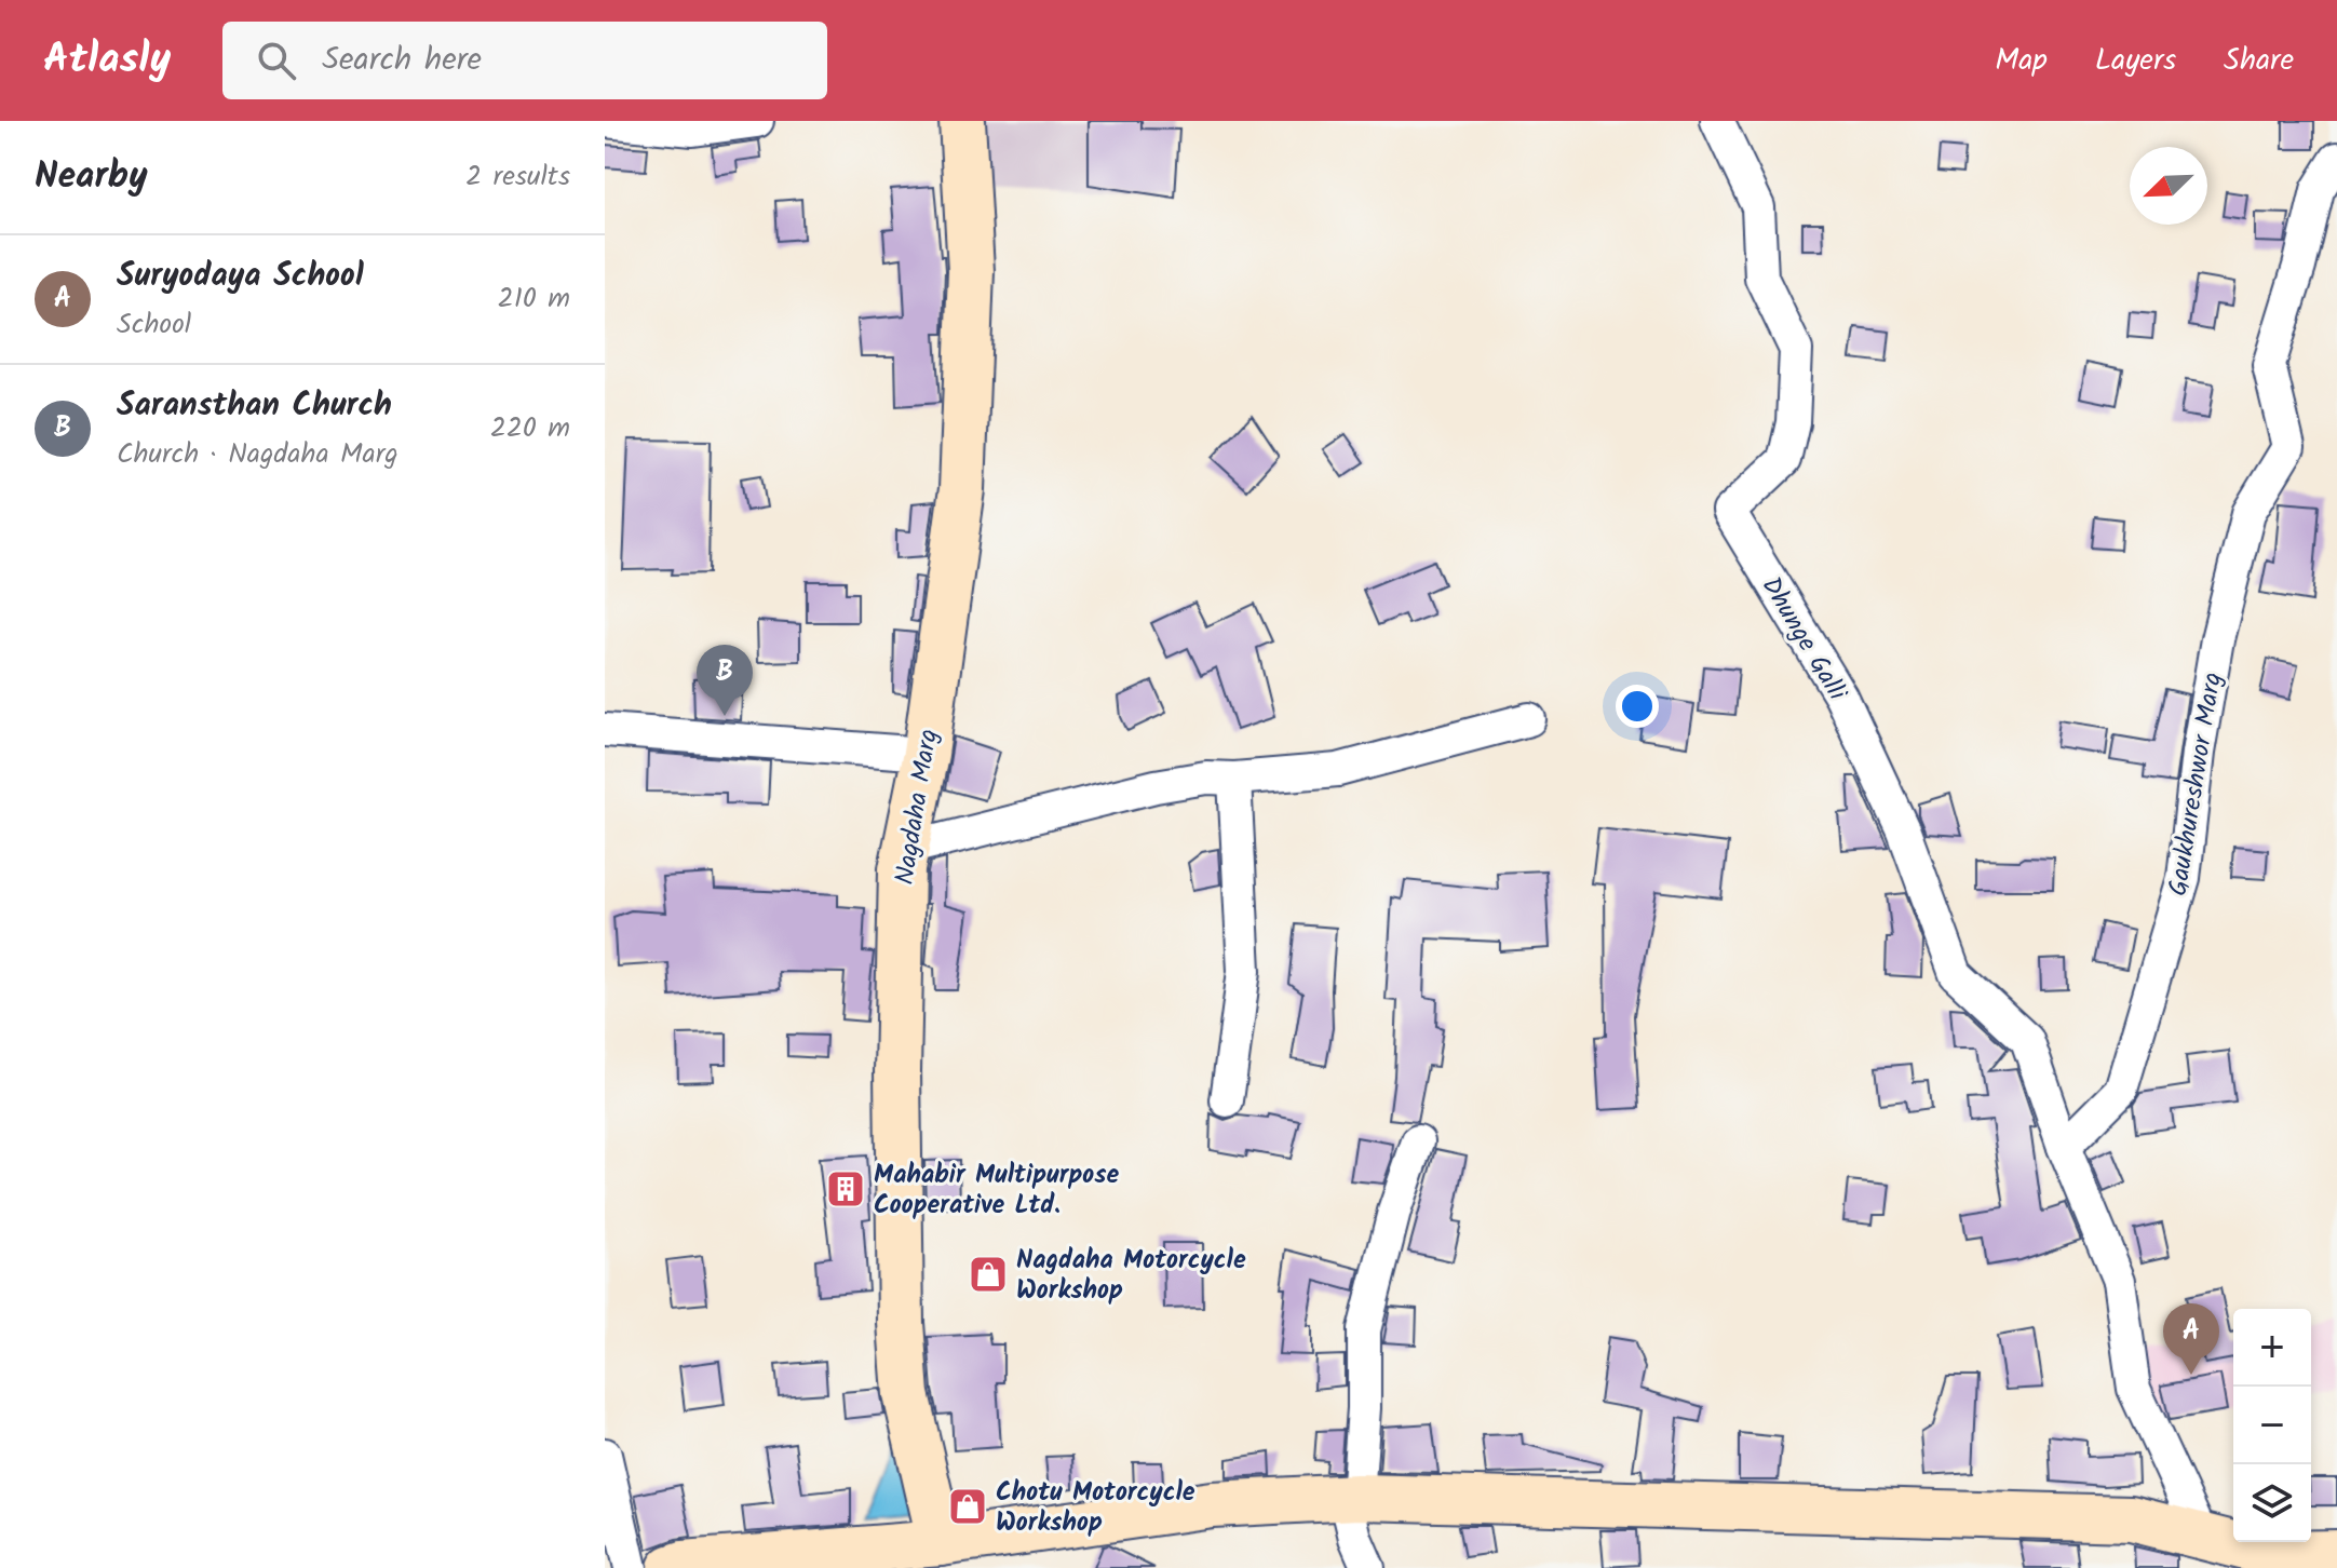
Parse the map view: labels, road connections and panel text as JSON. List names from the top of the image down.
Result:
{
  "streets": {
    "main road": ["Nagdaha Marg"],
    "street": ["Dhunge Galli", "Gaukhureshwor Marg"]
  },
  "crossings": [
    ["Dhunge Galli", "Gaukhureshwor Marg"]
  ],
  "places": {
    "building": ["Mahabir Multipurpose Cooperative Ltd."],
    "shop": ["Nagdaha Motorcycle Workshop", "Chotu Motorcycle Workshop"]
  },
  "north": "bottom left",
  "page": {
    "header": "Atlasly",
    "search": "Search here",
    "nav": ["Map", "Layers", "Share"],
    "heading": ["Nearby", "2 results"],
    "list": [
      {
        "mark": "A",
        "name": "Suryodaya School",
        "note": "School",
        "value": "210 m"
      },
      {
        "mark": "B",
        "name": "Saransthan Church",
        "note": "Church · Nagdaha Marg",
        "value": "220 m"
      }
    ],
    "pins": ["B", "A"],
    "map_buttons": ["+", "−"]
  }
}
